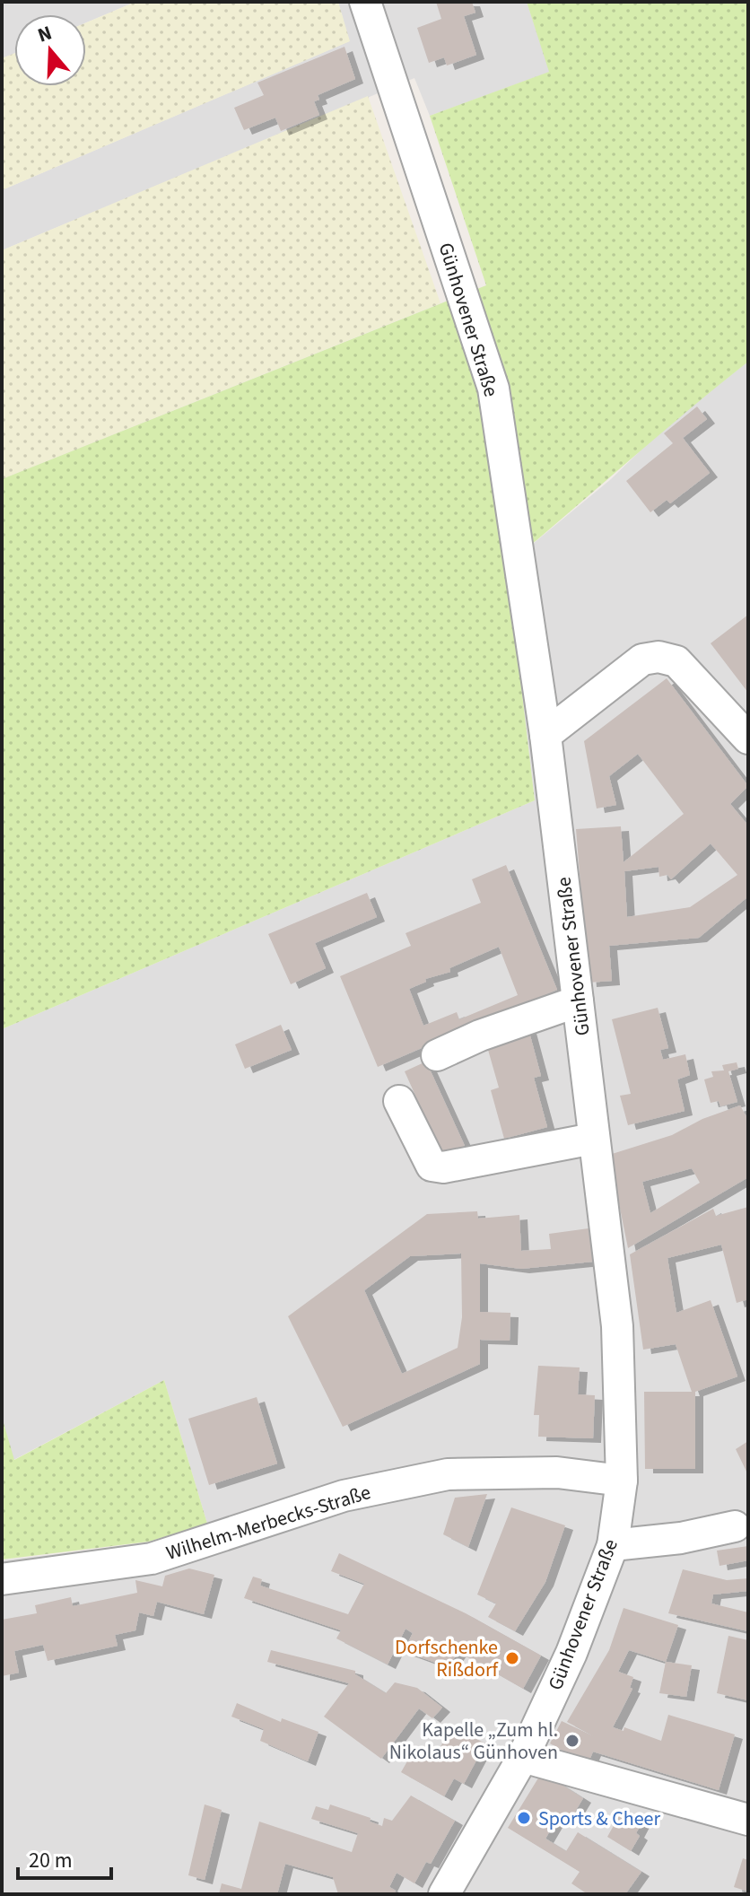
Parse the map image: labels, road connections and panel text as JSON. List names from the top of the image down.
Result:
{
  "streets": {
    "street": ["Günhovener Straße", "Wilhelm-Merbecks-Straße"]
  },
  "crossings": [
    ["Günhovener Straße", "Wilhelm-Merbecks-Straße"]
  ],
  "places": ["Dorfschenke Rißdorf", "Kapelle „Zum hl. Nikolaus“ Günhoven", "Sports & Cheer"],
  "scale_bar": "20 m",
  "north": "top"
}
